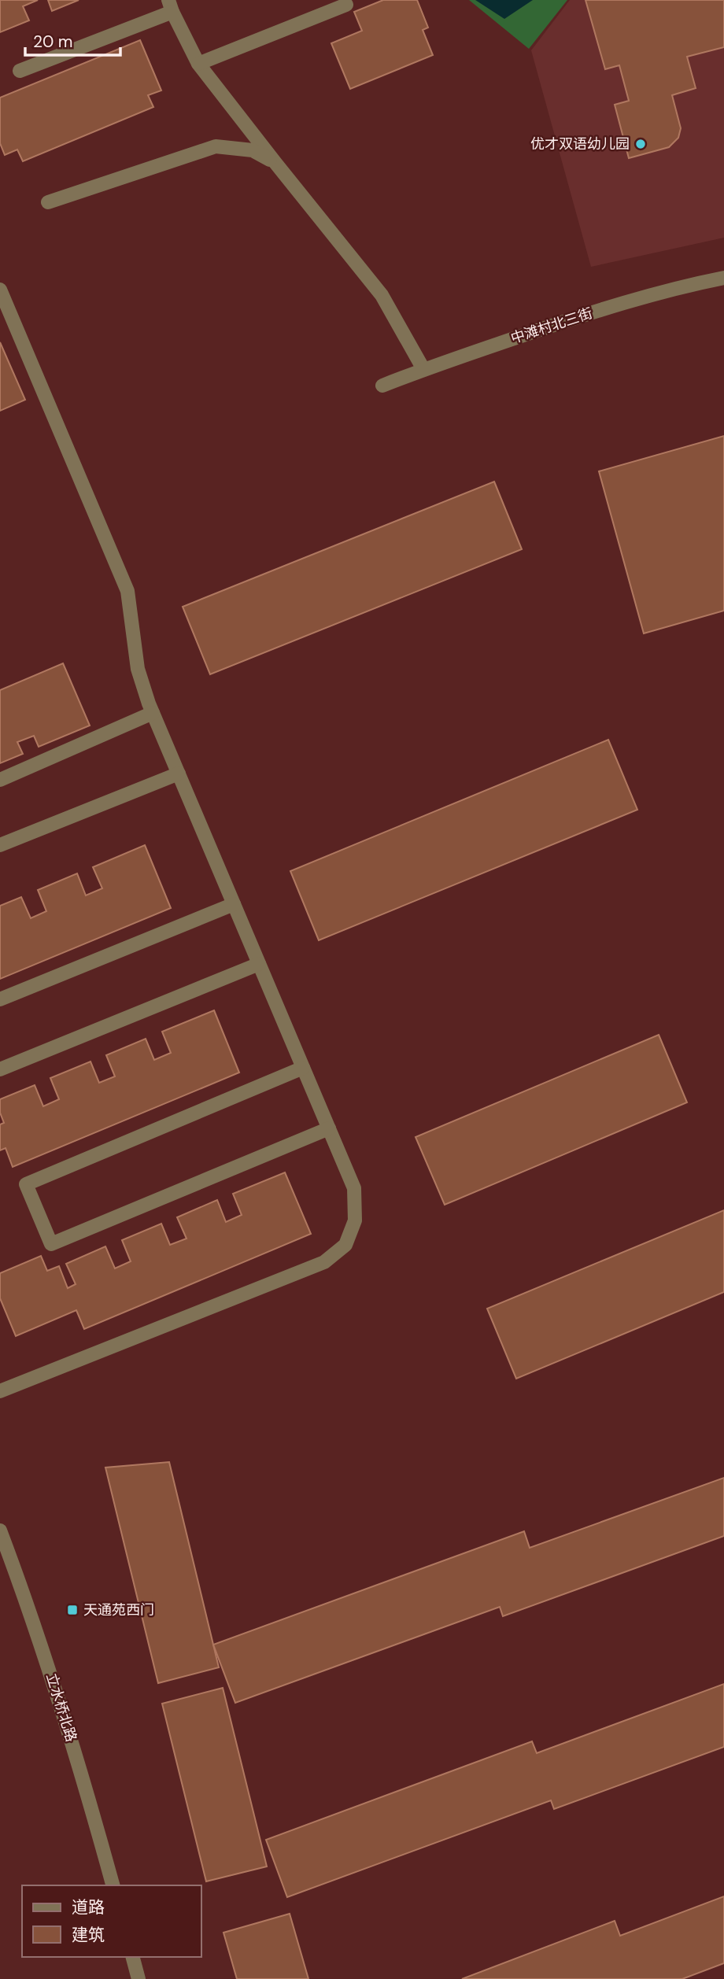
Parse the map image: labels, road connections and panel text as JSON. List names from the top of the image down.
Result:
{
  "streets": {
    "street": ["中滩村北三街", "立水桥北路"]
  },
  "places": {
    "other": ["优才双语幼儿园"],
    "transit": ["天通苑西门"]
  },
  "legend": ["道路", "建筑"],
  "scale_bar": "20 m"
}
